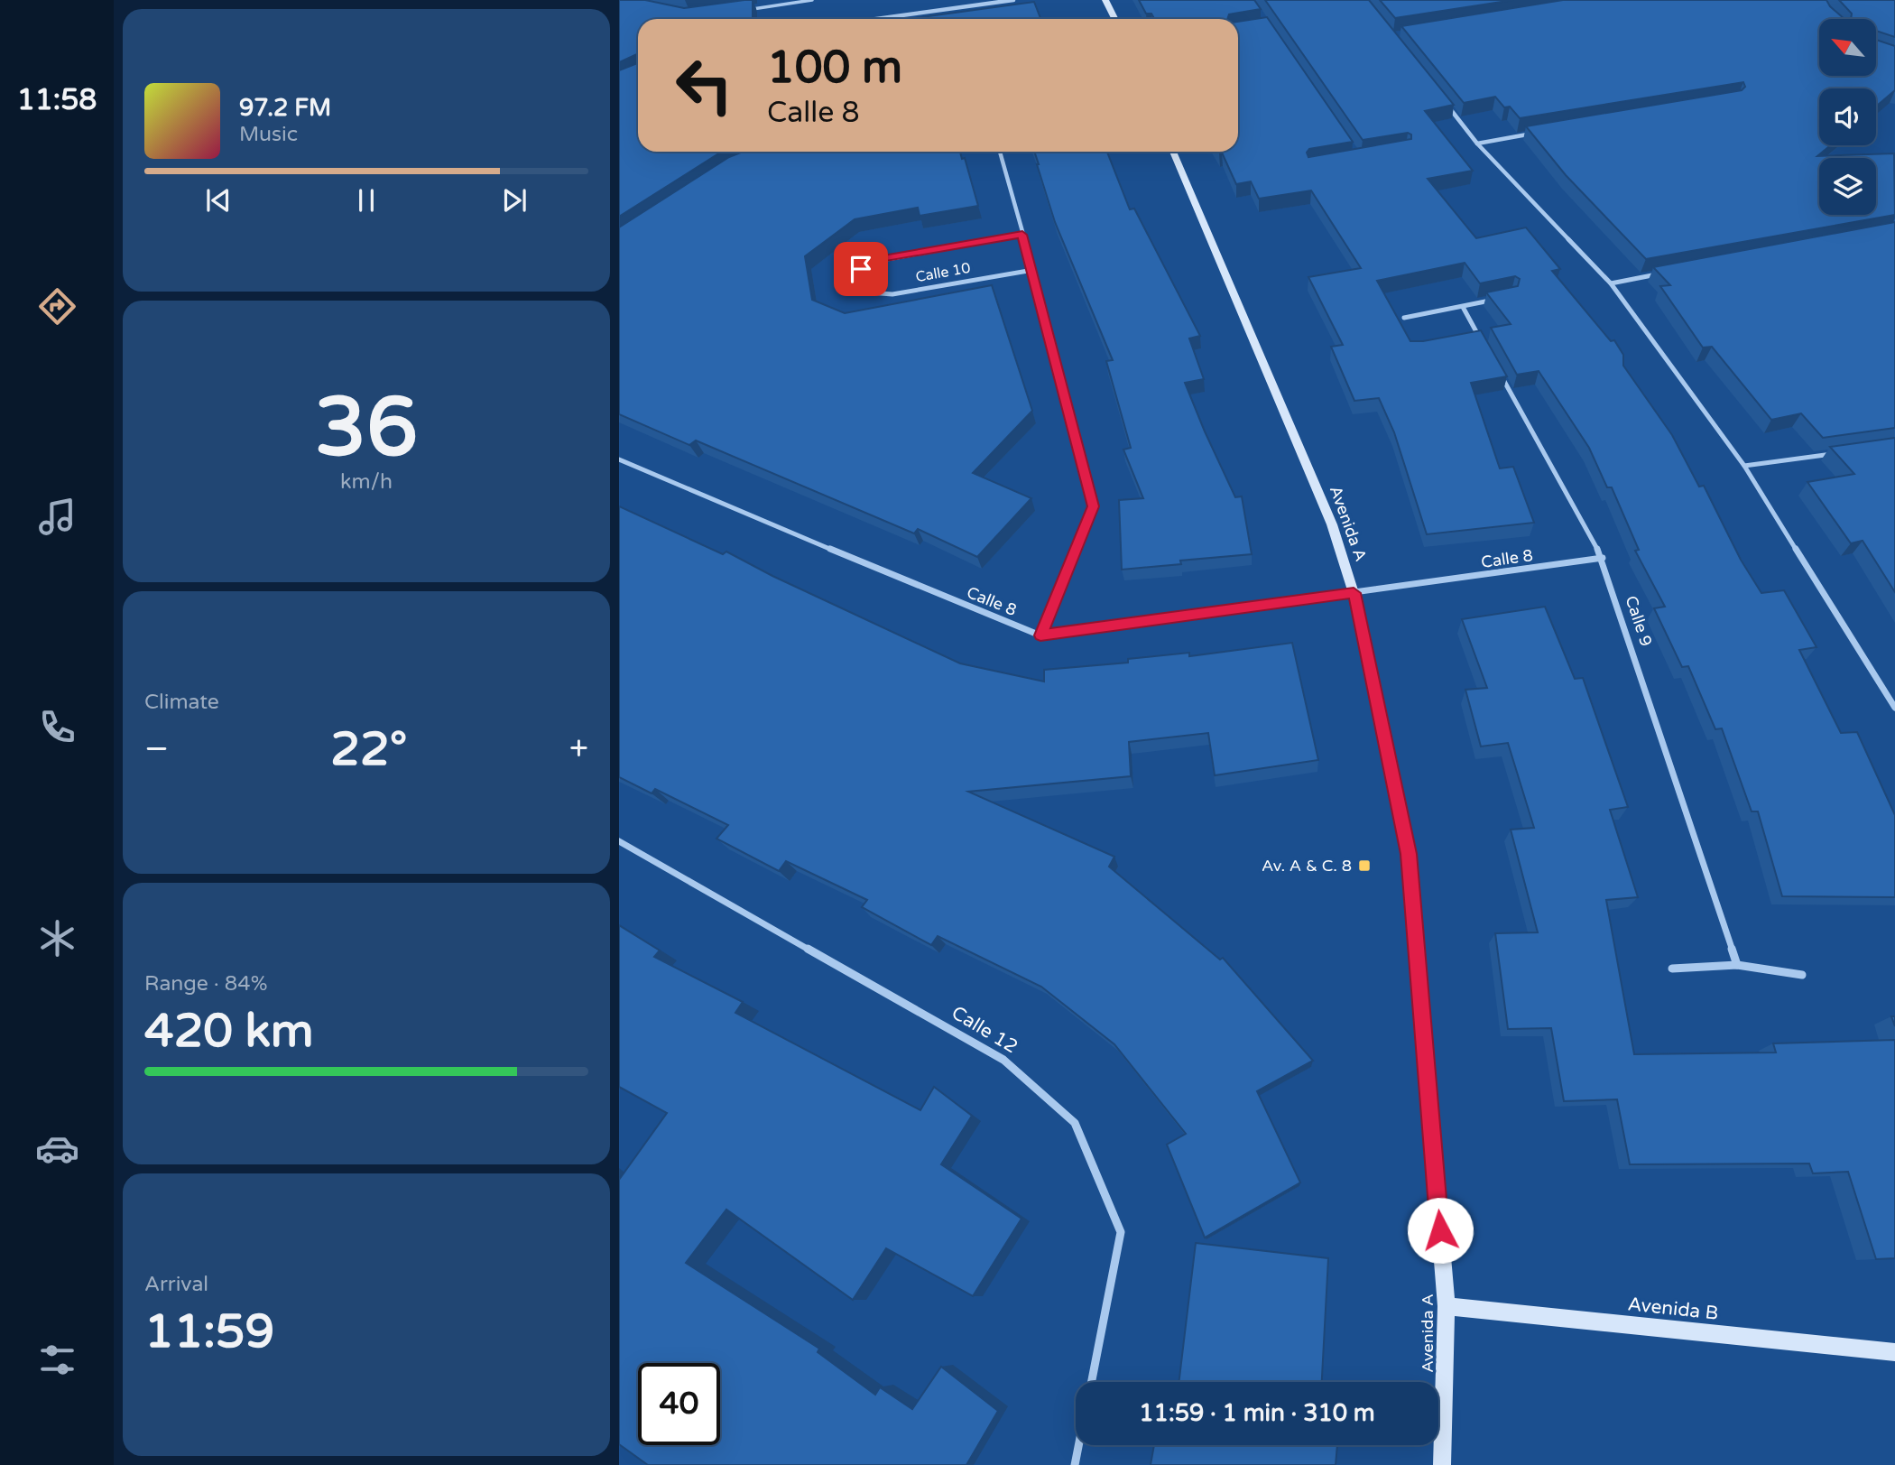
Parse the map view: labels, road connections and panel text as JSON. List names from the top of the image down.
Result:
{
  "streets": {
    "street": [
      "Calle 10",
      "Avenida A",
      "Calle 8",
      "Calle 9",
      "Calle 12",
      "Avenida B"
    ]
  },
  "crossings": [
    ["Avenida A", "Calle 8"],
    ["Avenida A", "Avenida B"],
    ["Calle 8", "Calle 9"]
  ],
  "places": {
    "transit": ["Av. A & C. 8"]
  },
  "north": "top left",
  "page": {
    "tabs": "11:58",
    "turn": ["100 m", "Calle 8"],
    "song": ["97.2 FM", "Music"],
    "tile": [
      ["36", "km/h"],
      "Climate",
      ["Range · 84%", "420 km"],
      ["Arrival", "11:59"]
    ],
    "heat": ["−", "22°", "+"],
    "limit": "40",
    "trip": "11:59 · 1 min · 310 m"
  }
}
